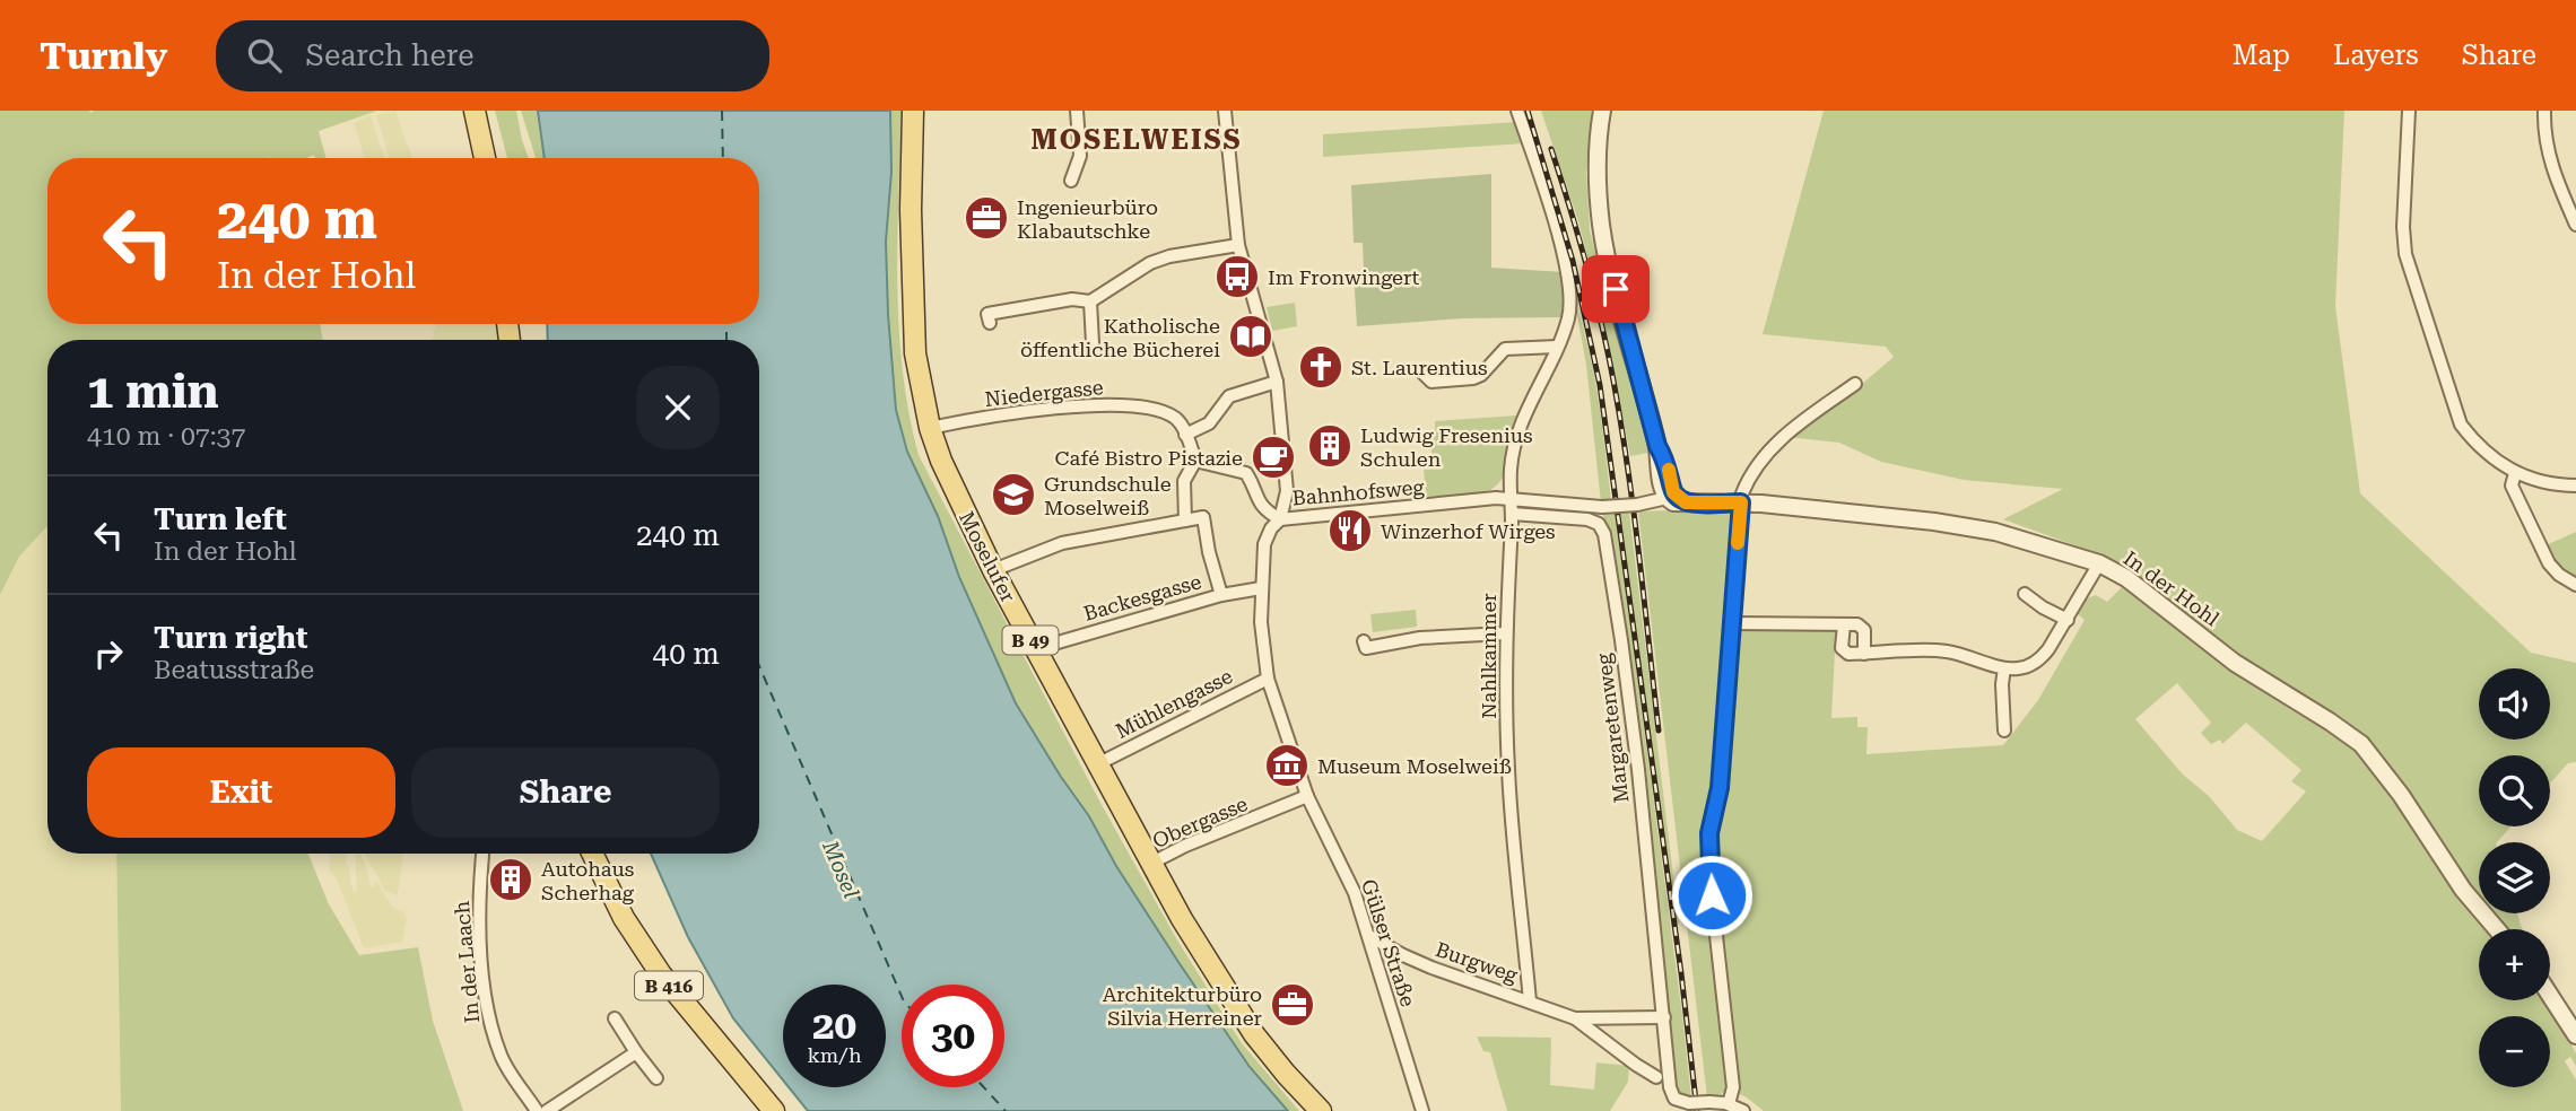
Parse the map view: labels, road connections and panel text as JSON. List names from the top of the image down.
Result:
{
  "streets": {
    "main road": ["Moselufer", "B 49", "B 416"],
    "street": [
      "Niedergasse",
      "Bahnhofsweg",
      "In der Hohl",
      "Backesgasse",
      "Nahlkammer",
      "Mühlengasse",
      "Margaretenweg",
      "Obergasse",
      "Gülser Straße",
      "In der Laach",
      "Burgweg"
    ]
  },
  "crossings": [
    ["Niedergasse", "Moselufer"],
    ["Bahnhofsweg", "In der Hohl"],
    ["Bahnhofsweg", "Nahlkammer"],
    ["Bahnhofsweg", "Gülser Straße"],
    ["Moselufer", "Backesgasse"],
    ["Moselufer", "Mühlengasse"],
    ["Moselufer", "Obergasse"],
    ["Backesgasse", "Gülser Straße"],
    ["Nahlkammer", "Margaretenweg"],
    ["Nahlkammer", "Burgweg"],
    ["Mühlengasse", "Gülser Straße"],
    ["Margaretenweg", "Burgweg"],
    ["Obergasse", "Gülser Straße"],
    ["Gülser Straße", "Burgweg"]
  ],
  "districts": ["MOSELWEISS"],
  "water": ["Mosel"],
  "places": {
    "office": ["Ingenieurbüro Klabautschke", "Architekturbüro Silvia Herreiner"],
    "bus stop": ["Im Fronwingert"],
    "library": ["Katholische öffentliche Bücherei"],
    "church": ["St. Laurentius"],
    "building": ["Ludwig Fresenius Schulen", "Autohaus Scherhag"],
    "cafe": ["Café Bistro Pistazie"],
    "school or university": ["Grundschule Moselweiß"],
    "restaurant": ["Winzerhof Wirges"],
    "museum": ["Museum Moselweiß"]
  },
  "page": {
    "header": "Turnly",
    "search": "Search here",
    "nav": ["Map", "Layers", "Share"],
    "turn": ["240 m", "In der Hohl"],
    "heading": ["1 min", "410 m · 07:37"],
    "list": [
      {
        "name": "Turn left",
        "note": "In der Hohl",
        "value": "240 m"
      },
      {
        "name": "Turn right",
        "note": "Beatusstraße",
        "value": "40 m"
      }
    ],
    "map_buttons": ["+", "−"],
    "buttons": ["Exit", "Share"],
    "speed": "20 km/h",
    "limit": "30"
  }
}
